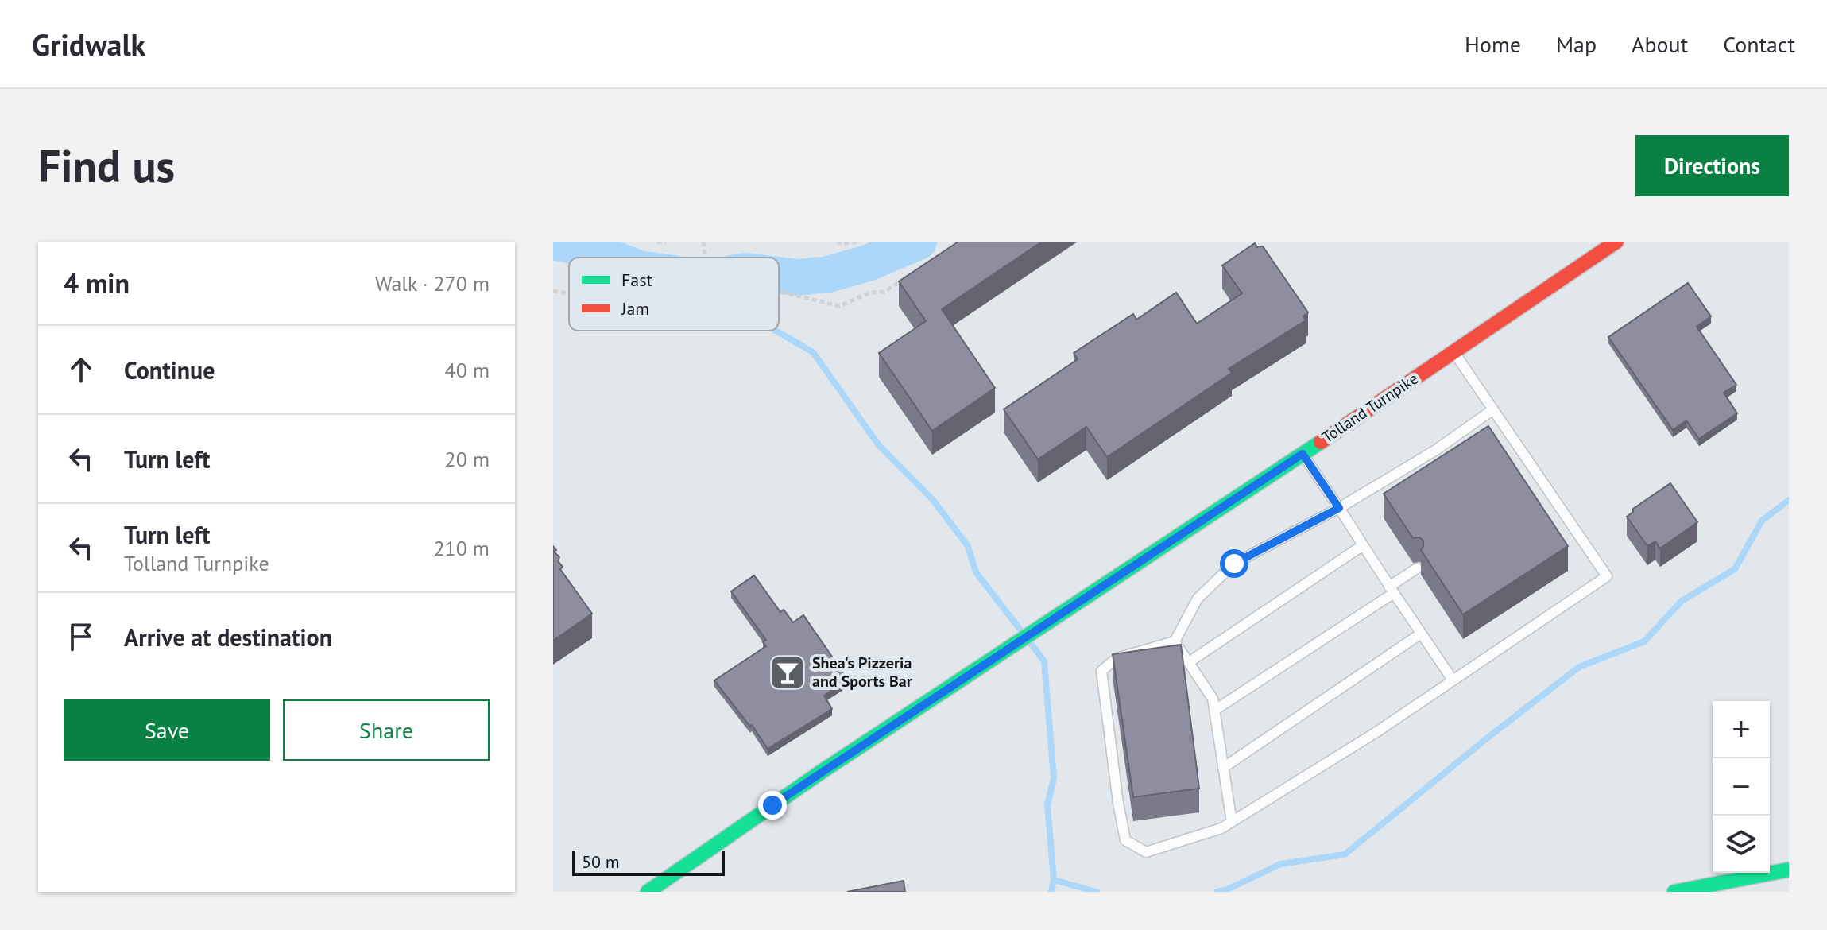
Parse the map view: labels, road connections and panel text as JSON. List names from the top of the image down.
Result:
{
  "streets": {
    "main road": ["Tolland Turnpike"]
  },
  "places": {
    "bar": ["Shea's Pizzeria and Sports Bar"]
  },
  "legend": ["Fast", "Jam"],
  "scale_bar": "50 m",
  "page": {
    "header": "Gridwalk",
    "nav": [
      "Home",
      "Map",
      "About",
      "Contact"
    ],
    "buttons": [
      "Directions",
      ["Save", "Share"]
    ],
    "title": "Find us",
    "heading": ["4 min", "Walk · 270 m"],
    "list": [
      ["Continue", "40 m"],
      ["Turn left", "20 m"],
      ["Turn left", "Tolland Turnpike", "210 m"],
      "Arrive at destination"
    ],
    "map_buttons": ["+", "−"],
    "scale": "50 m"
  }
}
